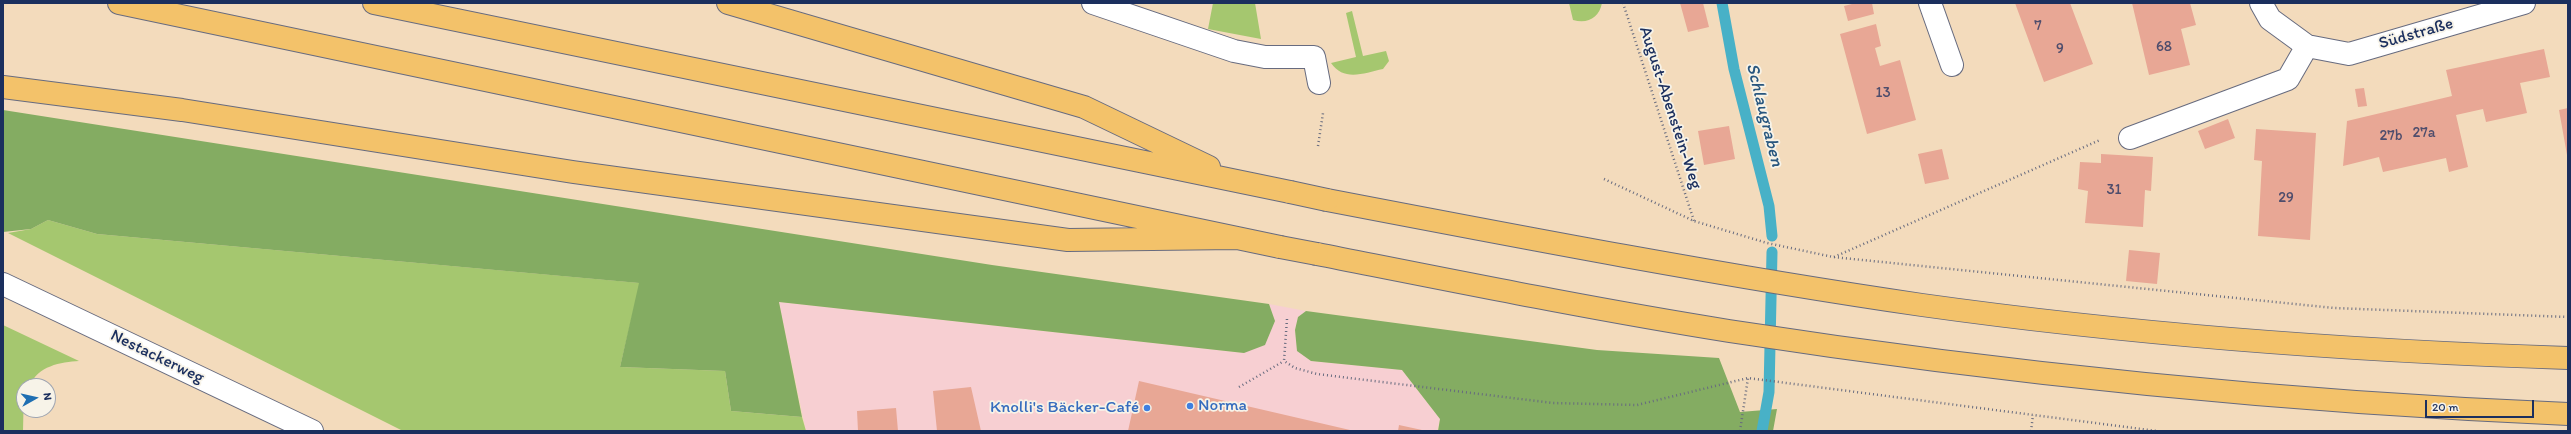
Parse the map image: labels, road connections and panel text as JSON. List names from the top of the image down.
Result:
{
  "streets": {
    "street": ["Südstraße", "Nestackerweg"],
    "path": ["August-Abenstein-Weg"]
  },
  "water": ["Schlaugraben"],
  "places": ["Norma", "Knolli's Bäcker-Café"],
  "house_numbers": [
    "7",
    "68",
    "9",
    "13",
    "27a",
    "27b",
    "31",
    "29"
  ],
  "scale_bar": "20 m",
  "north": "right"
}
